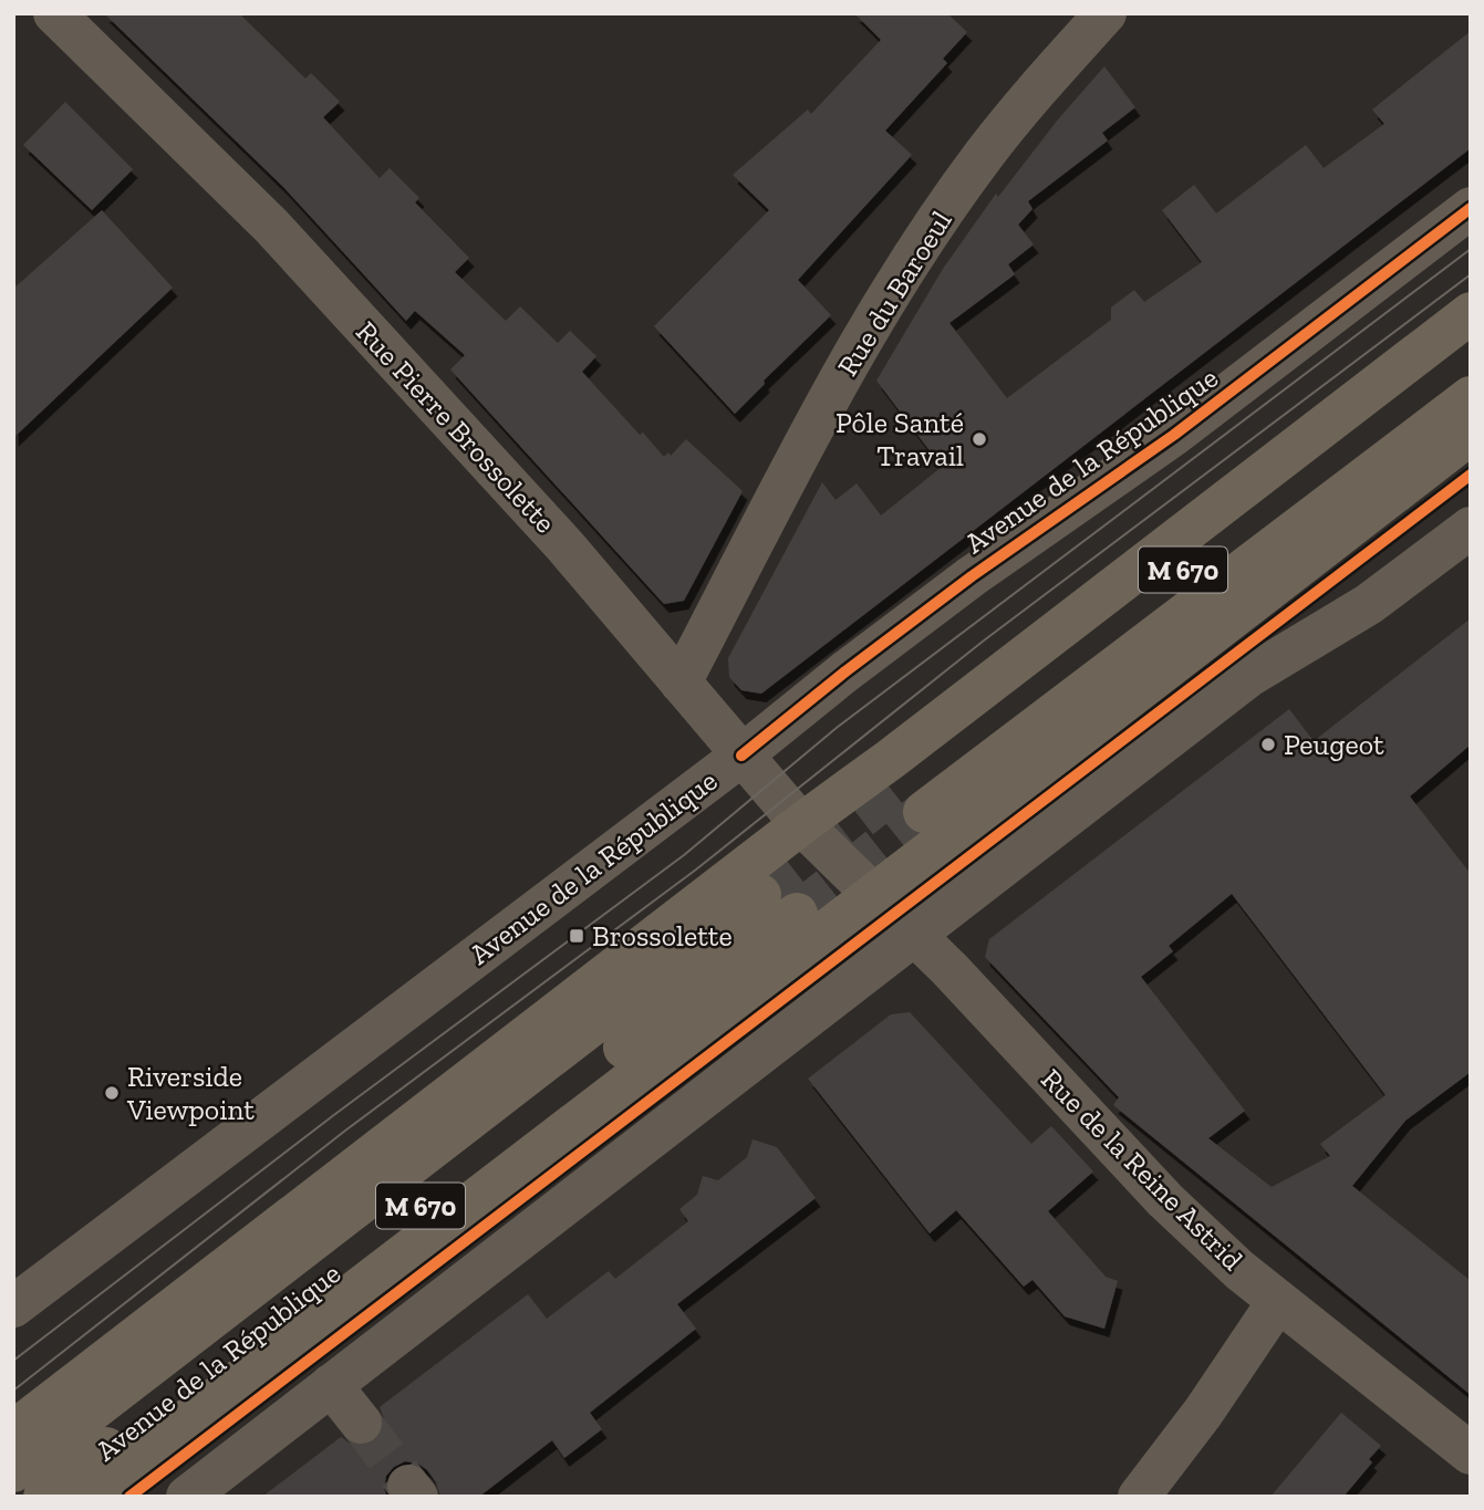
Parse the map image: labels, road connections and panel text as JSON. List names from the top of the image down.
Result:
{
  "streets": {
    "main road": ["Avenue de la République", "M 670"],
    "street": ["Rue du Baroeul", "Rue Pierre Brossolette", "Rue de la Reine Astrid"]
  },
  "crossings": [
    ["Rue du Baroeul", "Rue Pierre Brossolette"],
    ["Rue Pierre Brossolette", "Avenue de la République"],
    ["Rue Pierre Brossolette", "Rue de la Reine Astrid"]
  ],
  "places": {
    "other": ["Pôle Santé Travail", "Peugeot", "Riverside Viewpoint"],
    "transit": ["Brossolette"]
  }
}
